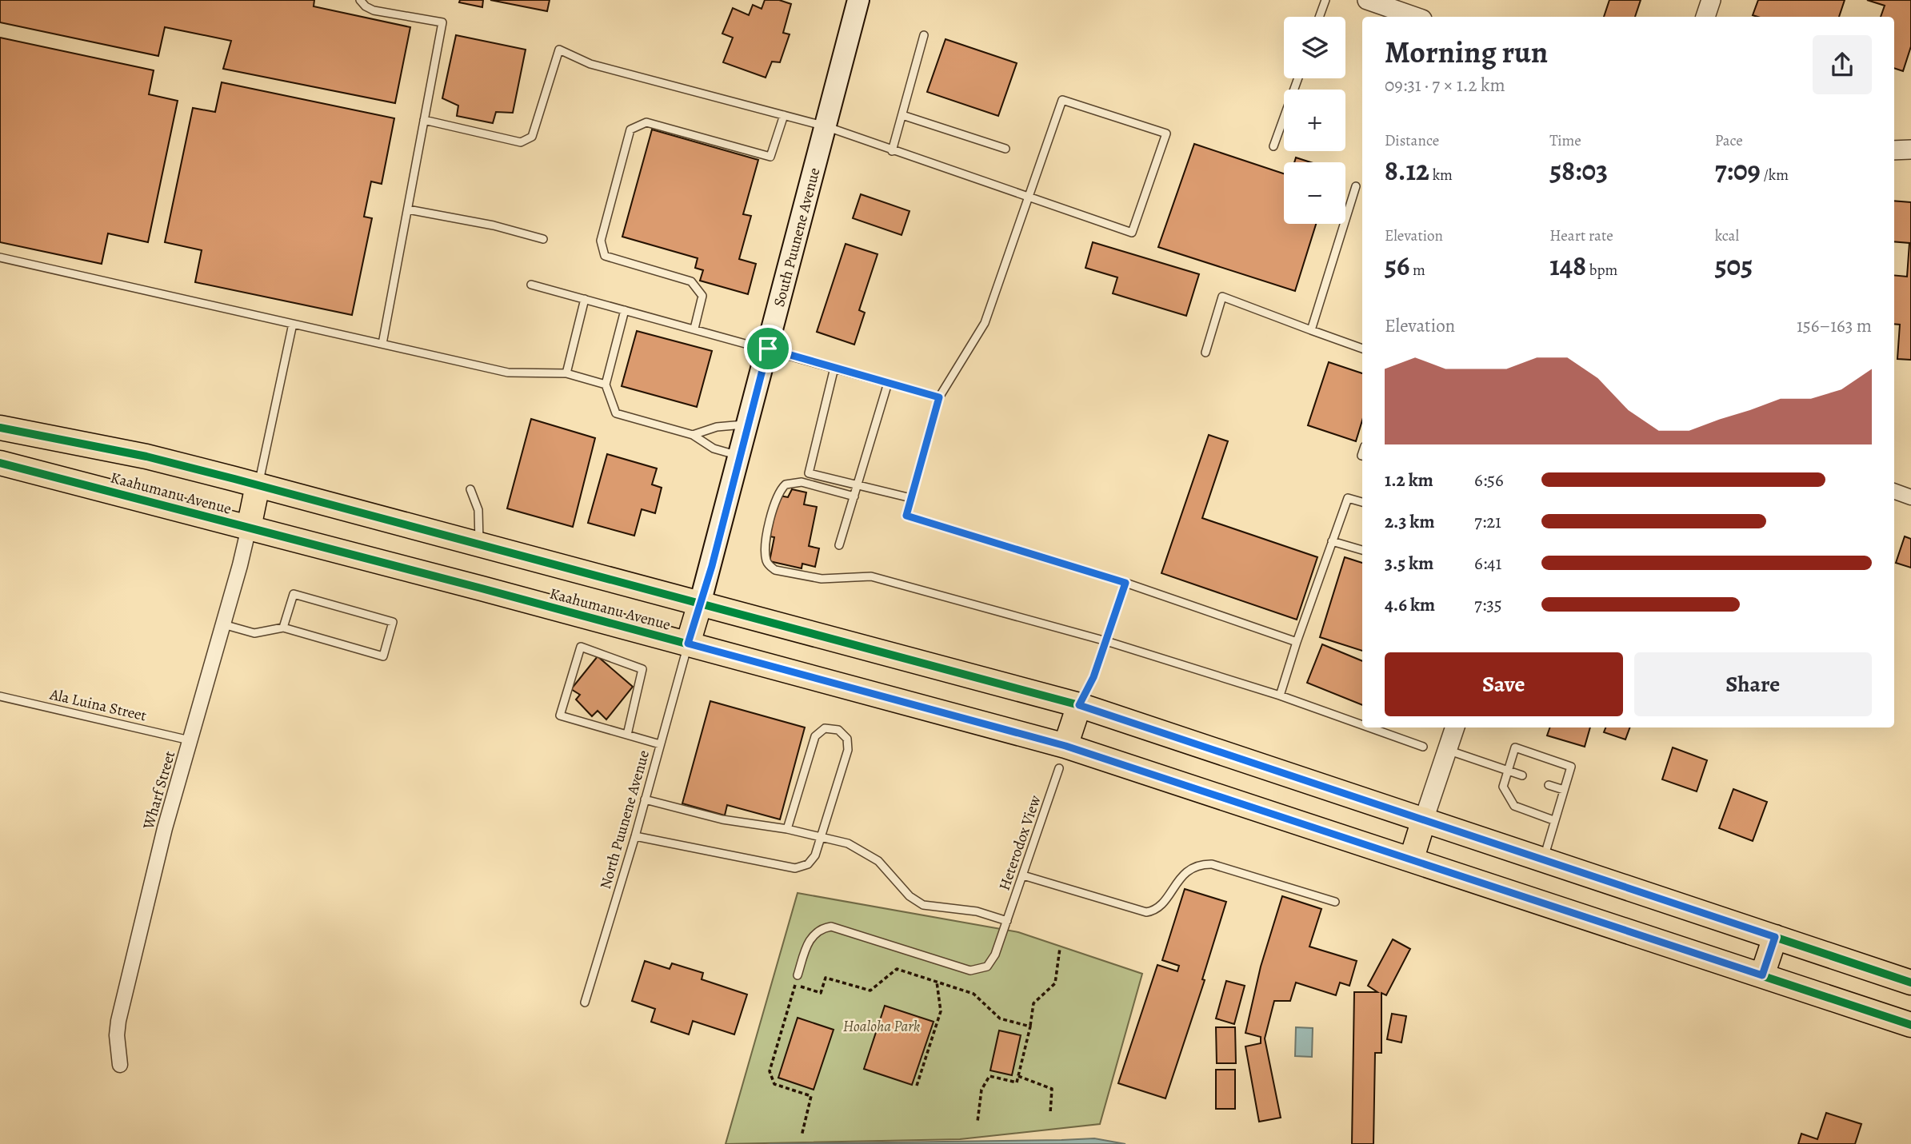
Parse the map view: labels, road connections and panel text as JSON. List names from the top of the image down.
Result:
{
  "streets": {
    "main road": ["South Puunene Avenue", "Kaahumanu Avenue"],
    "street": ["Wharf Street"],
    "lane": ["Ala Luina Street", "North Puunene Avenue", "Heterodox View"]
  },
  "crossings": [
    ["South Puunene Avenue", "Kaahumanu Avenue"],
    ["Kaahumanu Avenue", "Wharf Street"],
    ["Kaahumanu Avenue", "North Puunene Avenue"],
    ["Kaahumanu Avenue", "Heterodox View"],
    ["Ala Luina Street", "Wharf Street"]
  ],
  "parks": ["Hoaloha Park"],
  "page": {
    "map_buttons": ["+", "−"],
    "heading": ["Morning run", "09:31 · 7 × 1.2 km"],
    "stats": [
      ["Distance", "8.12 km"],
      ["Time", "58:03"],
      ["Pace", "7:09 /km"],
      ["Elevation", "56 m"],
      ["Heart rate", "148 bpm"],
      ["kcal", "505"]
    ],
    "chart": ["Elevation", "156–163 m"],
    "list": [
      {
        "name": "1.2 km",
        "note": "6:56"
      },
      {
        "name": "2.3 km",
        "note": "7:21"
      },
      {
        "name": "3.5 km",
        "note": "6:41"
      },
      {
        "name": "4.6 km",
        "note": "7:35"
      }
    ],
    "buttons": ["Save", "Share"]
  }
}
